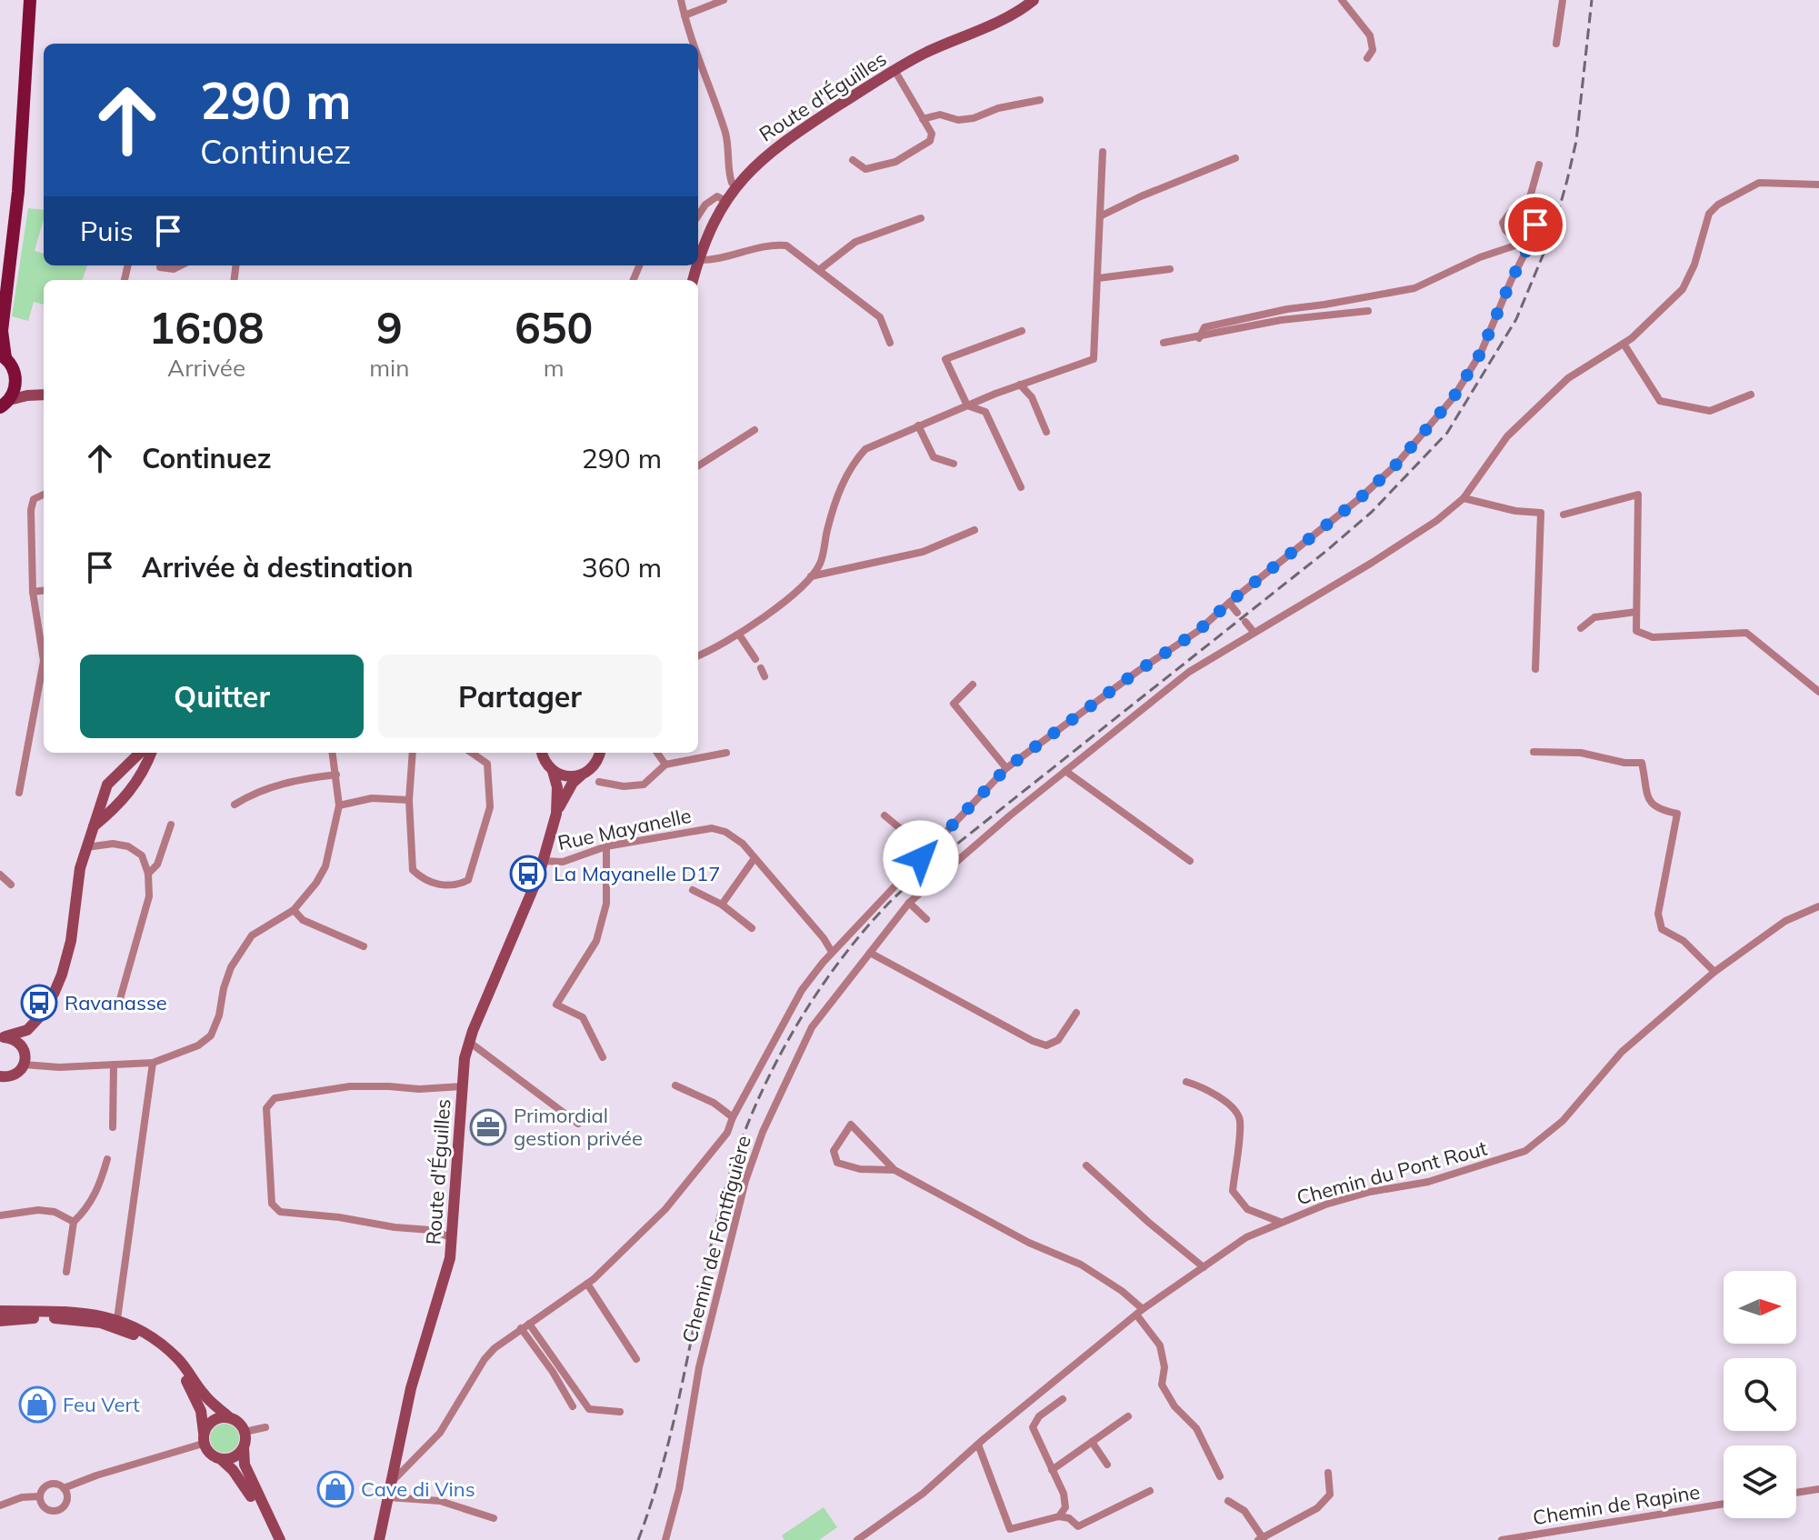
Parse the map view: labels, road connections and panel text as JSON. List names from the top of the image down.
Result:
{
  "streets": {
    "street": [
      "Route d'Éguilles",
      "Rue Mayanelle",
      "Chemin du Pont Rout",
      "Chemin de Fontfiguière",
      "Chemin de Rapine"
    ]
  },
  "crossings": [
    ["Route d'Éguilles", "Rue Mayanelle"]
  ],
  "places": {
    "bus stop": ["La Mayanelle D17", "Ravanasse"],
    "office": ["Primordial gestion privée"],
    "shop": ["Feu Vert", "Cave di Vins"]
  },
  "north": "right",
  "page": {
    "turn": ["290 m", "Continuez"],
    "then": "Puis",
    "eta": [
      "16:08",
      "Arrivée",
      "9",
      "min",
      "650",
      "m"
    ],
    "list": [
      {
        "name": "Continuez",
        "value": "290 m"
      },
      {
        "name": "Arrivée à destination",
        "value": "360 m"
      }
    ],
    "buttons": ["Quitter", "Partager"]
  }
}
